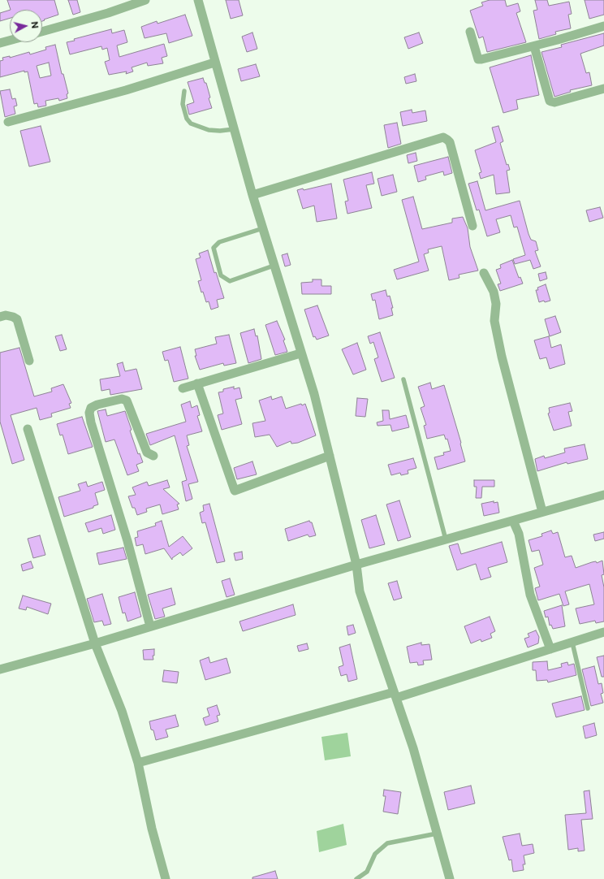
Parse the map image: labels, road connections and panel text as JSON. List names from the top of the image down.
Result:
{
  "north": "right"
}
